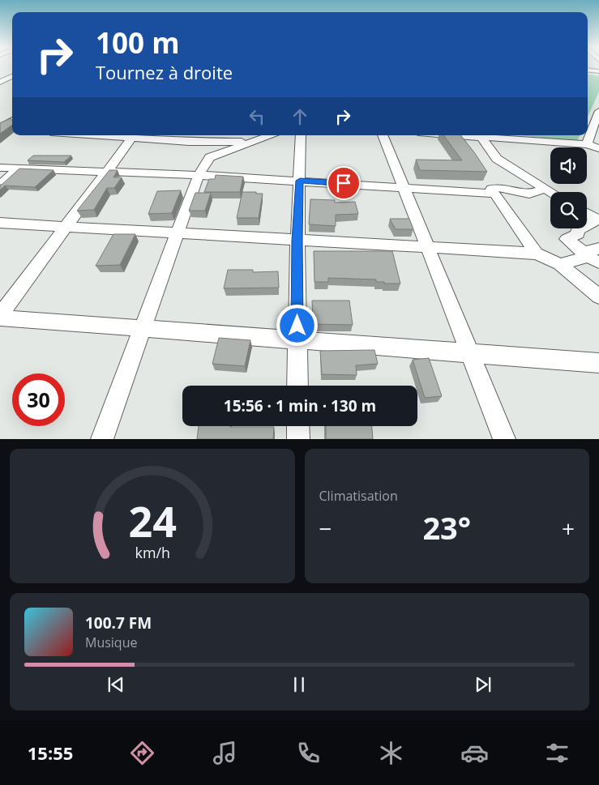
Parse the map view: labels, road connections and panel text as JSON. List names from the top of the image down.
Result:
{
  "page": {
    "turn": ["100 m", "Tournez à droite"],
    "limit": "30",
    "trip": "15:56 · 1 min · 130 m",
    "tile": "Climatisation",
    "heat": ["−", "23°", "+"],
    "song": ["100.7 FM", "Musique"],
    "tabs": "15:55",
    "gauge": ["24", "km/h"]
  }
}
